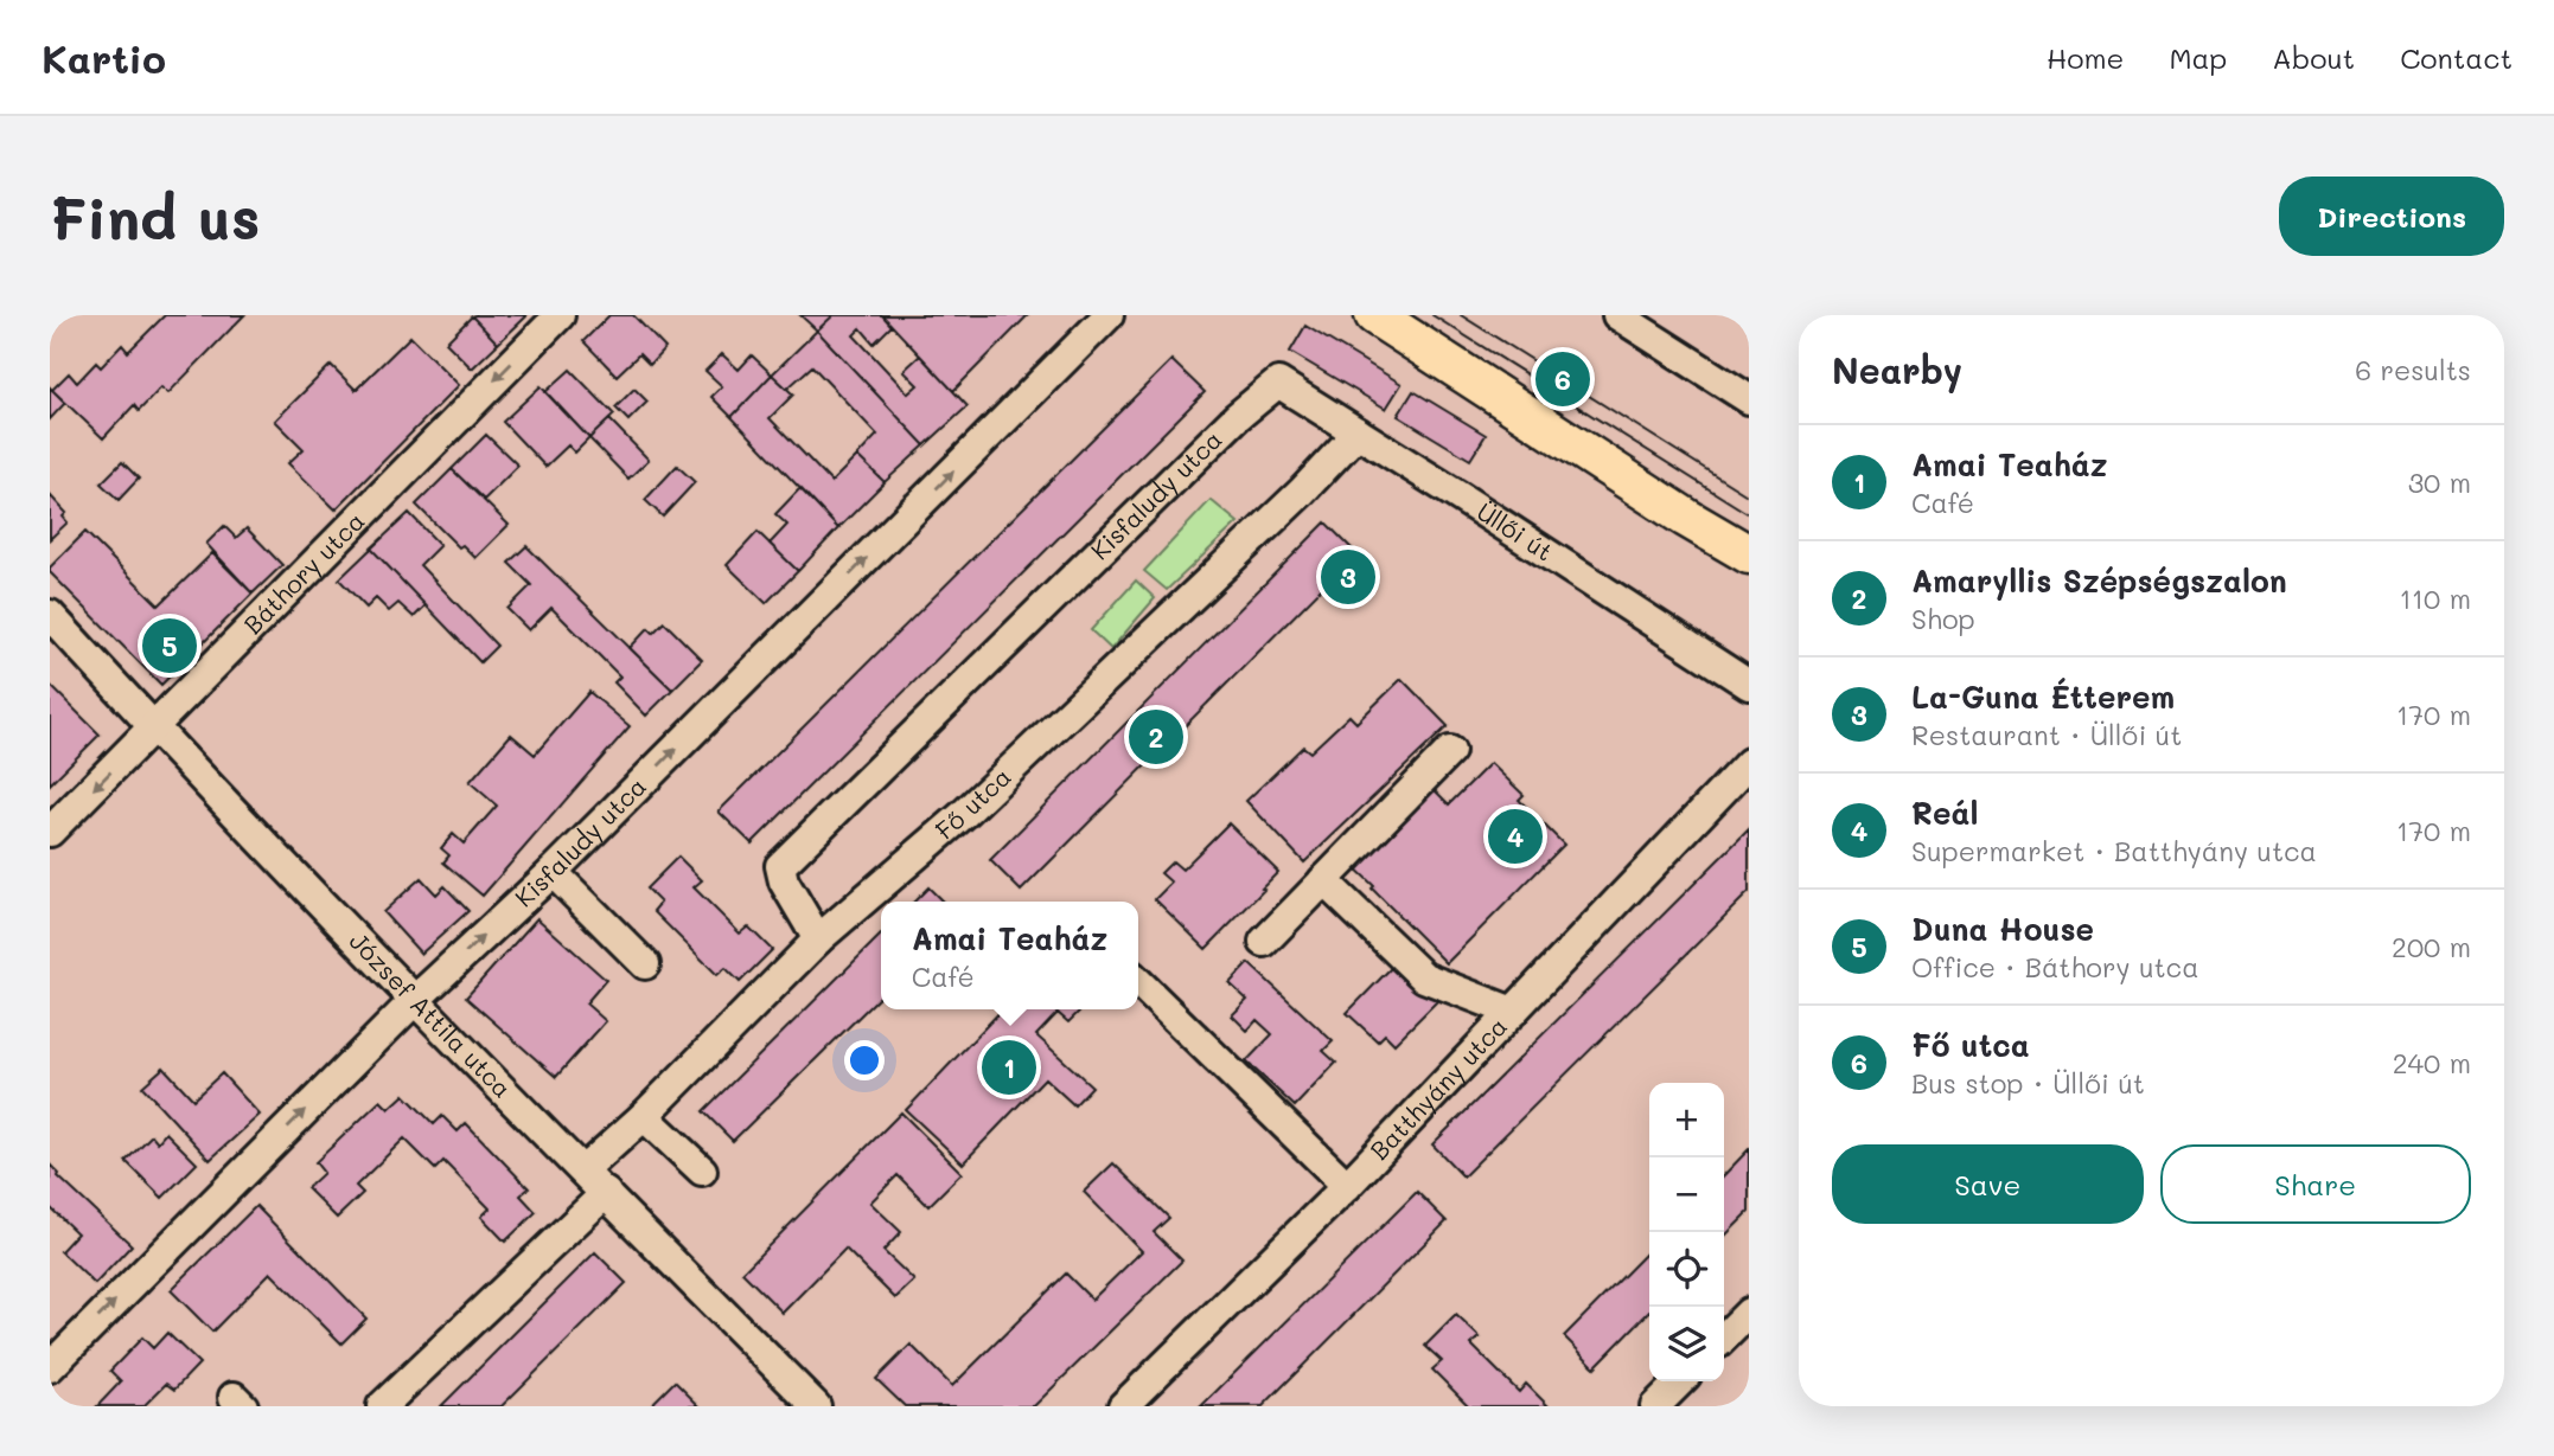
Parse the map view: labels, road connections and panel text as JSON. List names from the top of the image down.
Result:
{
  "streets": {
    "street": [
      "Kisfaludy utca",
      "Üllői út",
      "Báthory utca",
      "Fő utca",
      "József Attila utca",
      "Batthyány utca"
    ]
  },
  "crossings": [
    ["Kisfaludy utca", "Üllői út"],
    ["Kisfaludy utca", "Fő utca"],
    ["Kisfaludy utca", "József Attila utca"],
    ["Üllői út", "Fő utca"],
    ["Báthory utca", "József Attila utca"],
    ["Fő utca", "József Attila utca"]
  ],
  "one_way": ["Báthory utca"],
  "page": {
    "header": "Kartio",
    "nav": [
      "Home",
      "Map",
      "About",
      "Contact"
    ],
    "buttons": [
      "Directions",
      ["Save", "Share"]
    ],
    "title": "Find us",
    "heading": ["Nearby", "6 results"],
    "pins": [
      "6",
      "3",
      "5",
      "2",
      "4",
      "1"
    ],
    "list": [
      {
        "mark": "1",
        "name": "Amai Teaház",
        "note": "Café",
        "value": "30 m"
      },
      {
        "mark": "2",
        "name": "Amaryllis Szépségszalon",
        "note": "Shop",
        "value": "110 m"
      },
      {
        "mark": "3",
        "name": "La-Guna Étterem",
        "note": "Restaurant · Üllői út",
        "value": "170 m"
      },
      {
        "mark": "4",
        "name": "Reál",
        "note": "Supermarket · Batthyány utca",
        "value": "170 m"
      },
      {
        "mark": "5",
        "name": "Duna House",
        "note": "Office · Báthory utca",
        "value": "200 m"
      },
      {
        "mark": "6",
        "name": "Fő utca",
        "note": "Bus stop · Üllői út",
        "value": "240 m"
      }
    ],
    "popup": ["Amai Teaház", "Café"],
    "map_buttons": ["+", "−"]
  }
}
